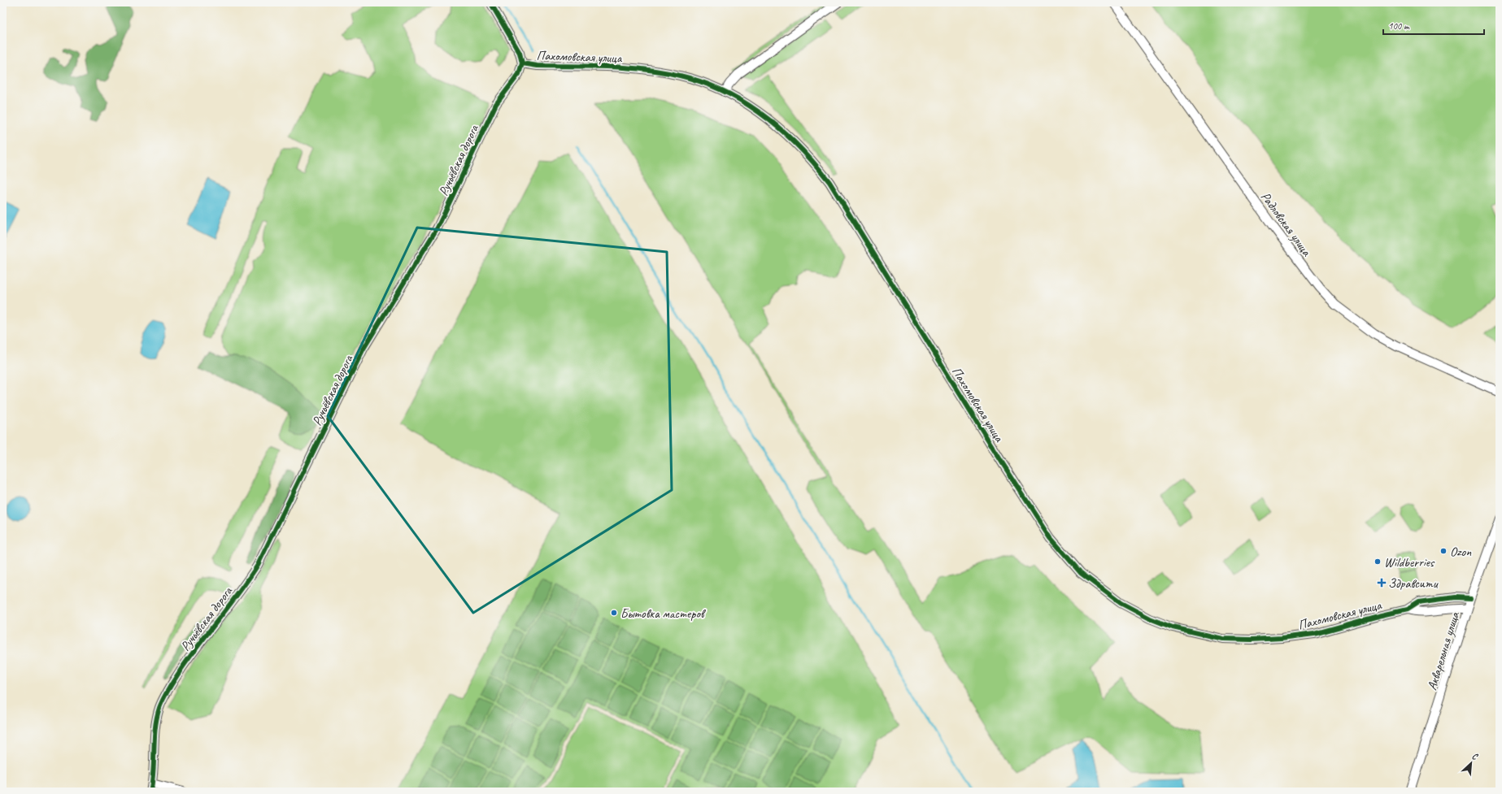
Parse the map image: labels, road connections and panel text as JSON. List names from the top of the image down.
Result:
{
  "streets": {
    "street": [
      "Пахомовская улица",
      "Ручьёвская дорога",
      "Радловская улица",
      "Акварельная улица"
    ]
  },
  "crossings": [
    ["Пахомовская улица", "Ручьёвская дорога"],
    ["Пахомовская улица", "Акварельная улица"]
  ],
  "places": {
    "other": ["Ozon", "Wildberries", "Бытовка мастеров"],
    "health": ["Здравсити"]
  },
  "scale_bar": "100 m",
  "north": "top right"
}
